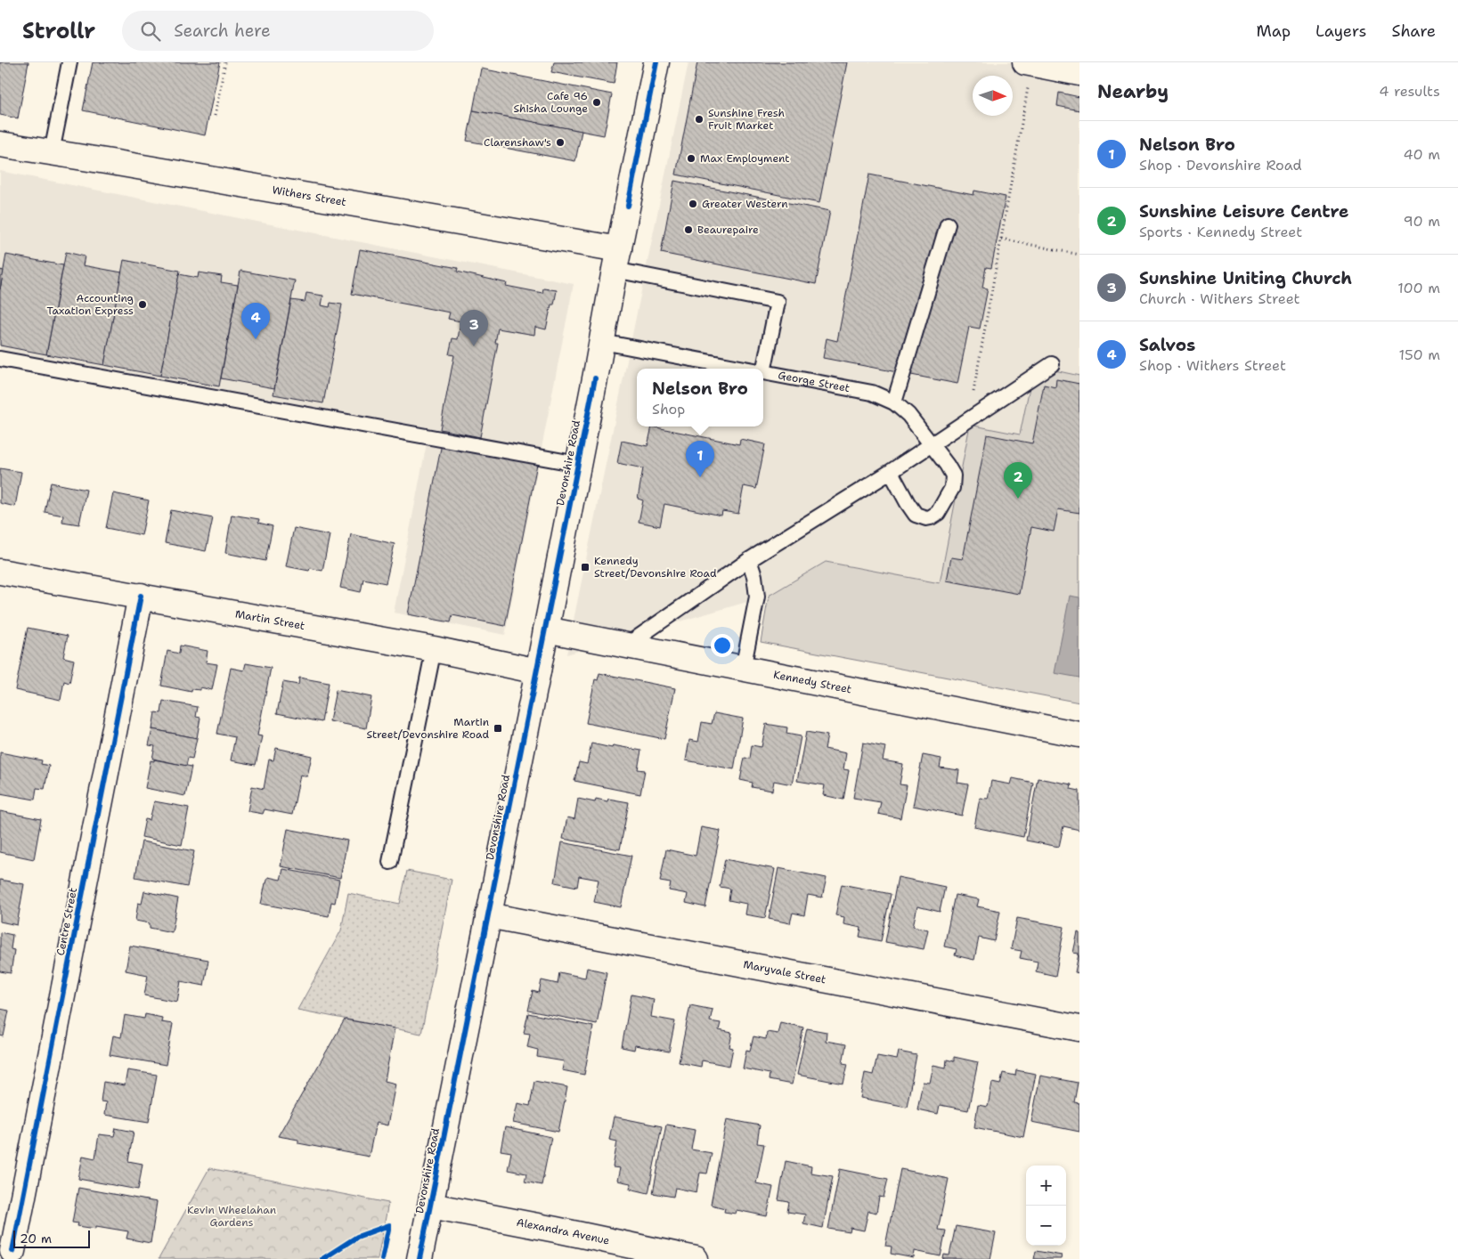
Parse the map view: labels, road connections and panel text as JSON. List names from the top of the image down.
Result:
{
  "streets": {
    "street": [
      "Withers Street",
      "Devonshire Road",
      "Martin Street",
      "Kennedy Street",
      "Centre Street",
      "Maryvale Street",
      "Alexandra Avenue"
    ],
    "lane": ["George Street"]
  },
  "crossings": [
    ["Withers Street", "Devonshire Road"],
    ["George Street", "Devonshire Road"],
    ["Devonshire Road", "Martin Street"],
    ["Devonshire Road", "Kennedy Street"],
    ["Devonshire Road", "Maryvale Street"],
    ["Devonshire Road", "Alexandra Avenue"],
    ["Martin Street", "Centre Street"]
  ],
  "parks": ["Kevin Wheelahan Gardens"],
  "places": {
    "other": [
      "Cafe 96 Shisha Lounge",
      "Sunshine Fresh Fruit Market",
      "Clarenshaw's",
      "Max Employment",
      "Greater Western",
      "Beaurepaire",
      "Accounting Taxation Express"
    ],
    "transit": ["Kennedy Street/Devonshire Road", "Martin Street/Devonshire Road"]
  },
  "scale_bar": "20 m",
  "north": "right",
  "page": {
    "header": "Strollr",
    "search": "Search here",
    "nav": ["Map", "Layers", "Share"],
    "heading": ["Nearby", "4 results"],
    "list": [
      {
        "mark": "1",
        "name": "Nelson Bro",
        "note": "Shop · Devonshire Road",
        "value": "40 m"
      },
      {
        "mark": "2",
        "name": "Sunshine Leisure Centre",
        "note": "Sports · Kennedy Street",
        "value": "90 m"
      },
      {
        "mark": "3",
        "name": "Sunshine Uniting Church",
        "note": "Church · Withers Street",
        "value": "100 m"
      },
      {
        "mark": "4",
        "name": "Salvos",
        "note": "Shop · Withers Street",
        "value": "150 m"
      }
    ],
    "pins": [
      "4",
      "3",
      "1",
      "2"
    ],
    "popup": ["Nelson Bro", "Shop"],
    "map_buttons": ["+", "−"],
    "scale": "20 m"
  }
}
